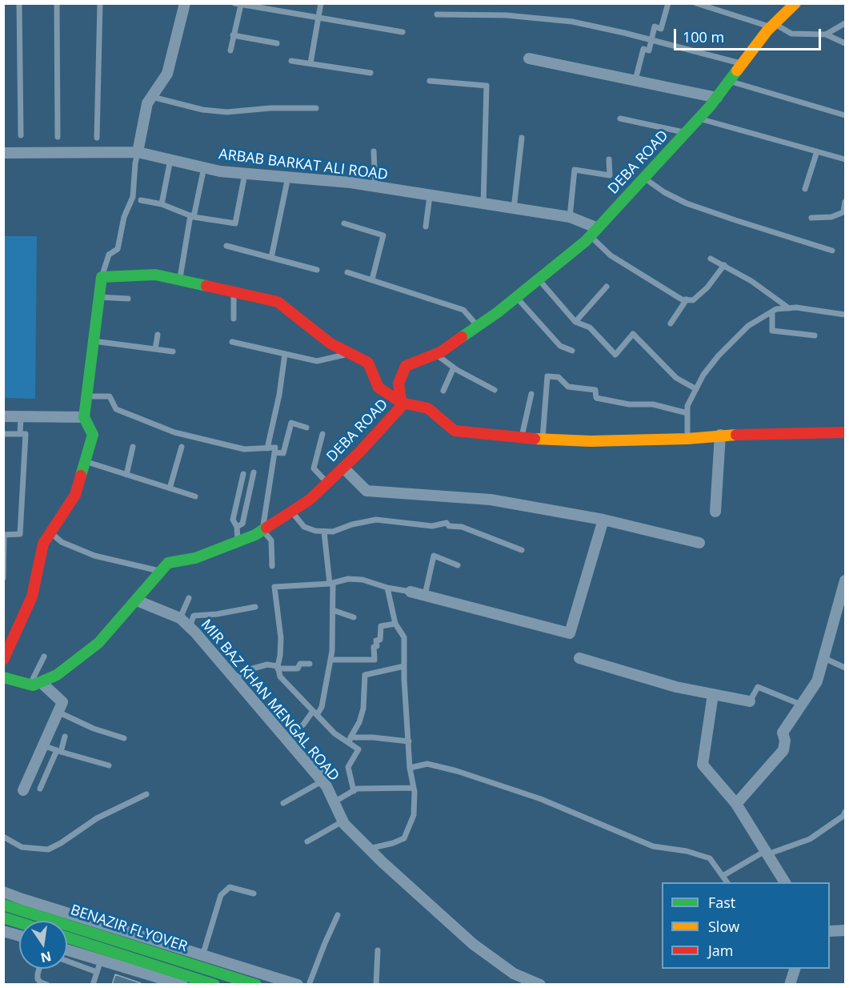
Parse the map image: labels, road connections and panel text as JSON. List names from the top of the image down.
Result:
{
  "streets": {
    "street": [
      "DEBA ROAD",
      "ARBAB BARKAT ALI ROAD",
      "MIR BAZ KHAN MENGAL ROAD",
      "BENAZIR FLYOVER"
    ]
  },
  "crossings": [
    ["DEBA ROAD", "ARBAB BARKAT ALI ROAD"],
    ["DEBA ROAD", "MIR BAZ KHAN MENGAL ROAD"]
  ],
  "legend": ["Fast", "Slow", "Jam"],
  "scale_bar": "100 m",
  "north": "bottom"
}
